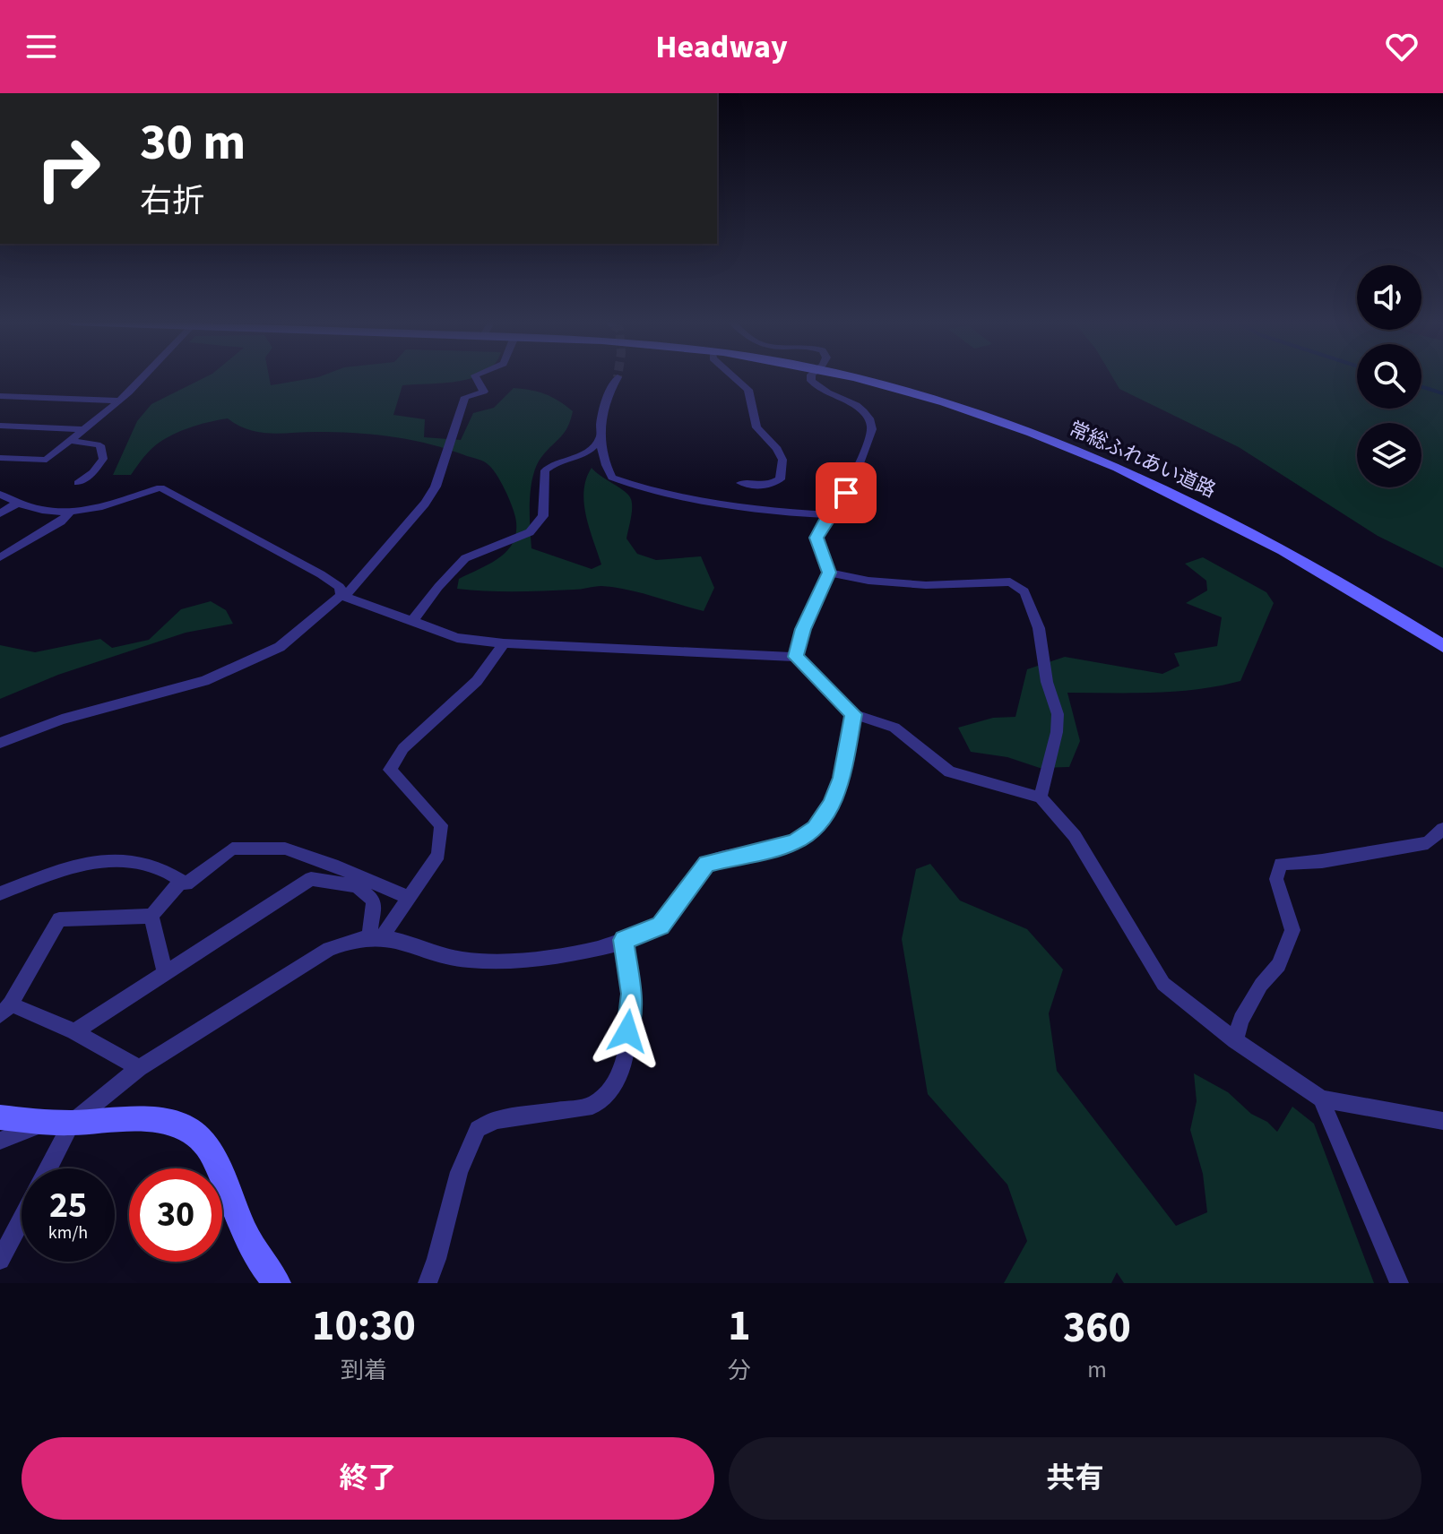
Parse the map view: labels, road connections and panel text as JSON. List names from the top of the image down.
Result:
{
  "streets": {
    "street": ["常総ふれあい道路"]
  },
  "page": {
    "header": "Headway",
    "turn": ["30 m", "右折"],
    "speed": "25 km/h",
    "limit": "30",
    "eta": [
      "10:30",
      "到着",
      "1",
      "分",
      "360",
      "m"
    ],
    "buttons": ["終了", "共有"]
  }
}
